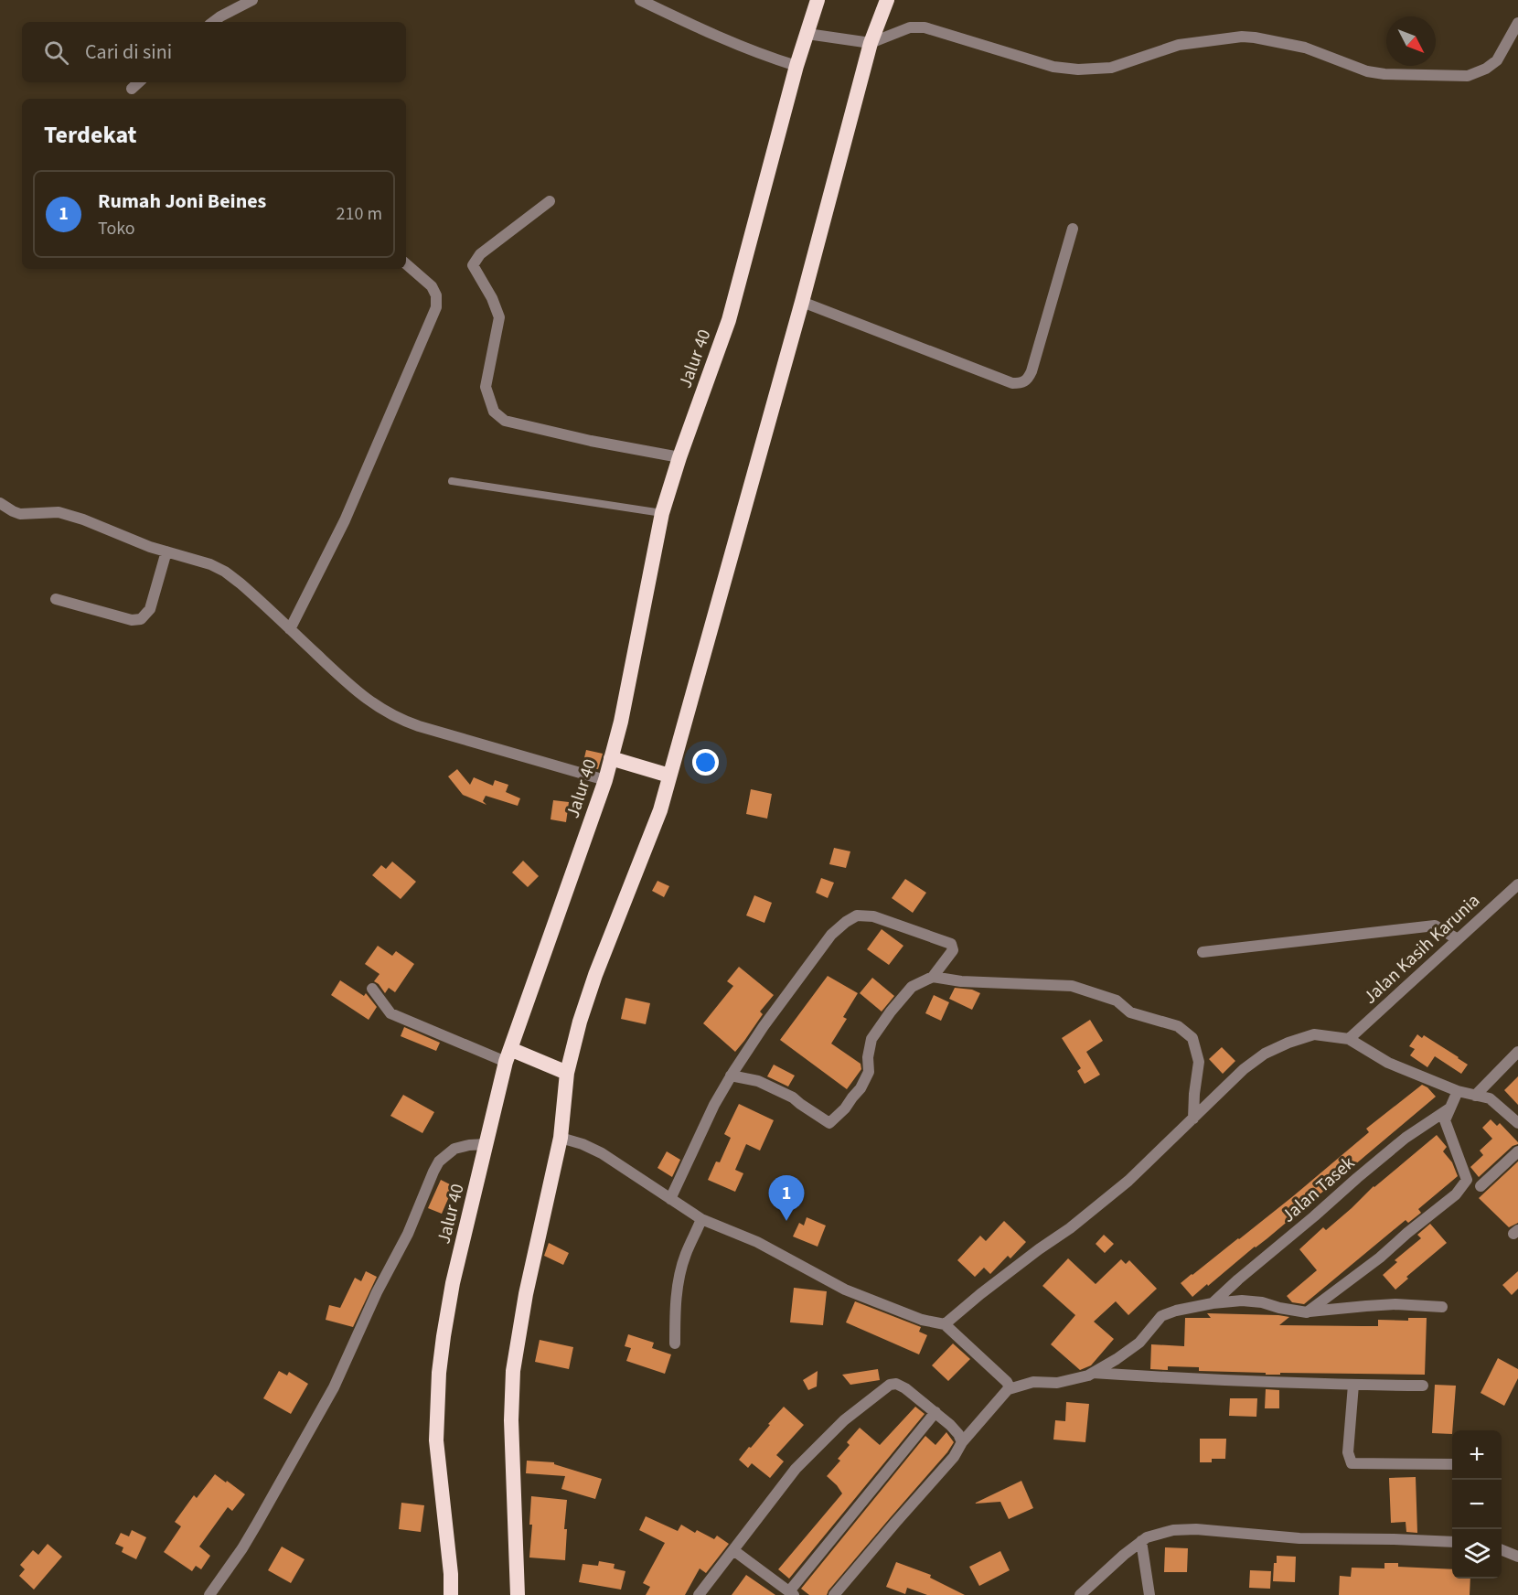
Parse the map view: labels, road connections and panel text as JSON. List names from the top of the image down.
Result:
{
  "streets": {
    "highway": ["Jalur 40"],
    "street": ["Jalan Kasih Karunia", "Jalan Tasek"]
  },
  "north": "bottom right",
  "page": {
    "search": "Cari di sini",
    "heading": "Terdekat",
    "list": [
      {
        "mark": "1",
        "name": "Rumah Joni Beines",
        "note": "Toko",
        "value": "210 m"
      }
    ],
    "pins": "1",
    "map_buttons": ["+", "−"]
  }
}
